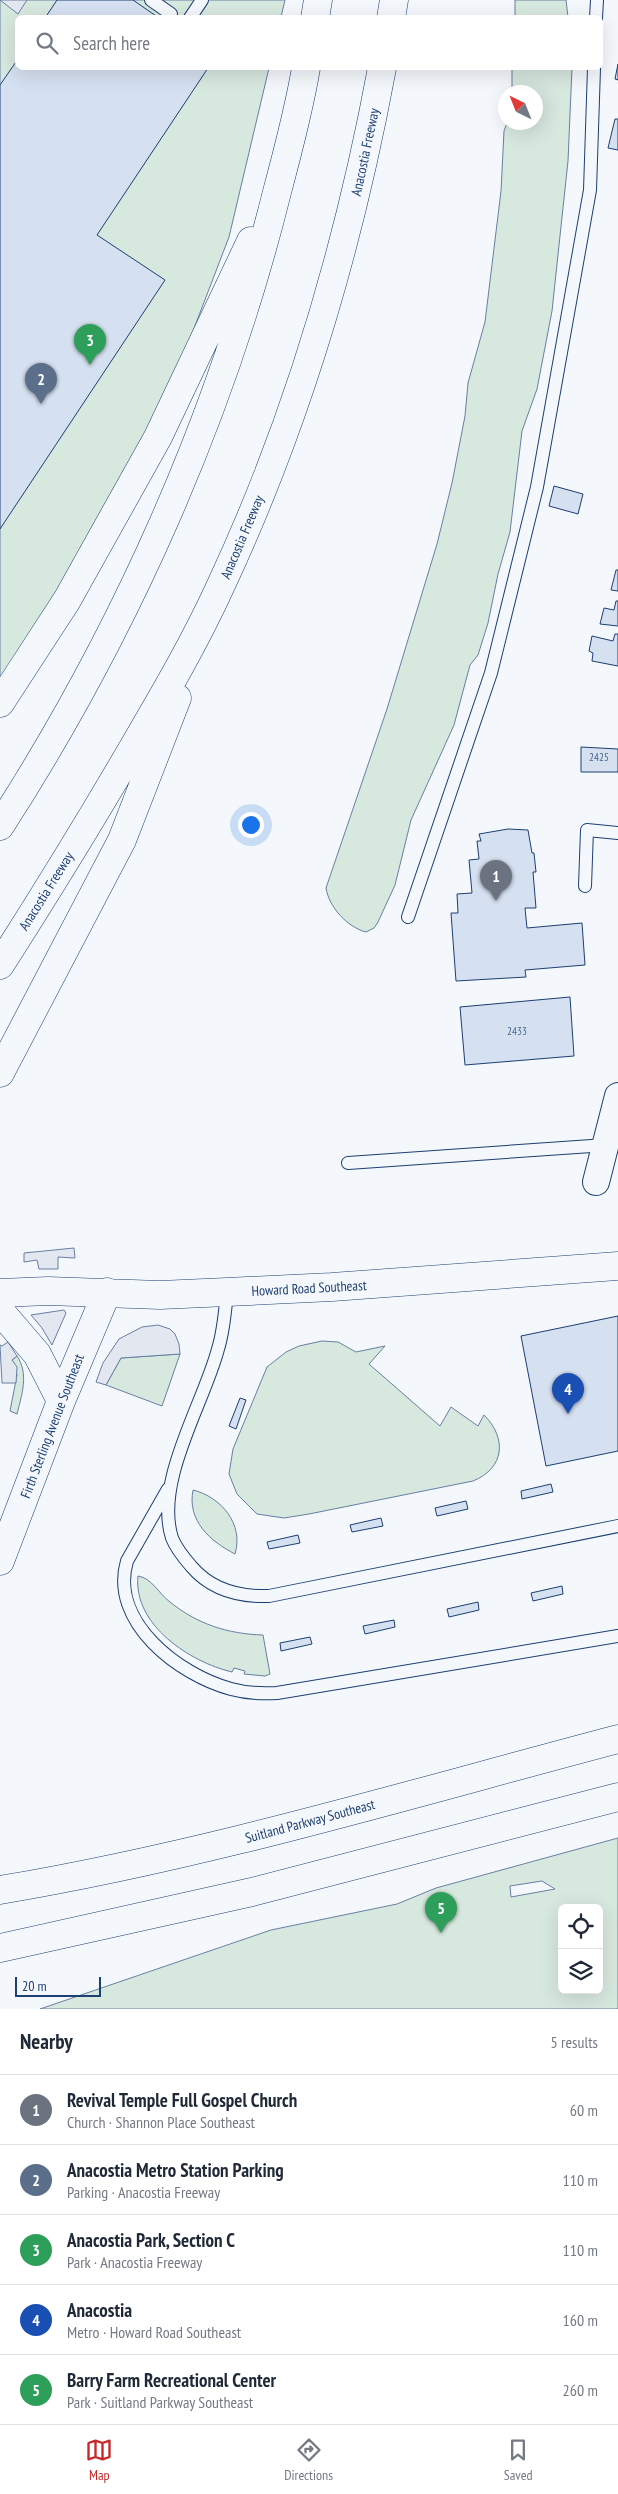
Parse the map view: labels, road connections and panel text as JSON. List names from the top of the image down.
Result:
{
  "streets": {
    "main road": [
      "Anacostia Freeway",
      "Howard Road Southeast",
      "Firth Sterling Avenue Southeast",
      "Suitland Parkway Southeast"
    ]
  },
  "crossings": [
    ["Howard Road Southeast", "Firth Sterling Avenue Southeast"]
  ],
  "house_numbers": ["2425", "2433"],
  "scale_bar": "20 m",
  "north": "top left",
  "page": {
    "search": "Search here",
    "pins": [
      "3",
      "2",
      "1",
      "4",
      "5"
    ],
    "scale": "20 m",
    "heading": ["Nearby", "5 results"],
    "list": [
      {
        "mark": "1",
        "name": "Revival Temple Full Gospel Church",
        "note": "Church · Shannon Place Southeast",
        "value": "60 m"
      },
      {
        "mark": "2",
        "name": "Anacostia Metro Station Parking",
        "note": "Parking · Anacostia Freeway",
        "value": "110 m"
      },
      {
        "mark": "3",
        "name": "Anacostia Park, Section C",
        "note": "Park · Anacostia Freeway",
        "value": "110 m"
      },
      {
        "mark": "4",
        "name": "Anacostia",
        "note": "Metro · Howard Road Southeast",
        "value": "160 m"
      },
      {
        "mark": "5",
        "name": "Barry Farm Recreational Center",
        "note": "Park · Suitland Parkway Southeast",
        "value": "260 m"
      }
    ],
    "nav": ["Map", "Directions", "Saved"]
  }
}
